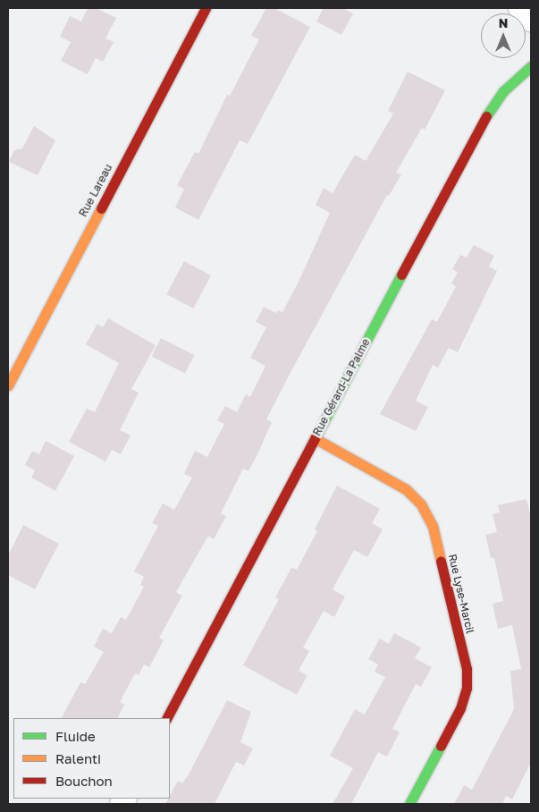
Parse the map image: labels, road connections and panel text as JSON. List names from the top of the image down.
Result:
{
  "streets": {
    "street": ["Rue Lareau", "Rue Gérard-La Palme", "Rue Lyse-Marcil"]
  },
  "crossings": [
    ["Rue Gérard-La Palme", "Rue Lyse-Marcil"]
  ],
  "legend": ["Fluide", "Ralenti", "Bouchon"],
  "north": "top"
}
